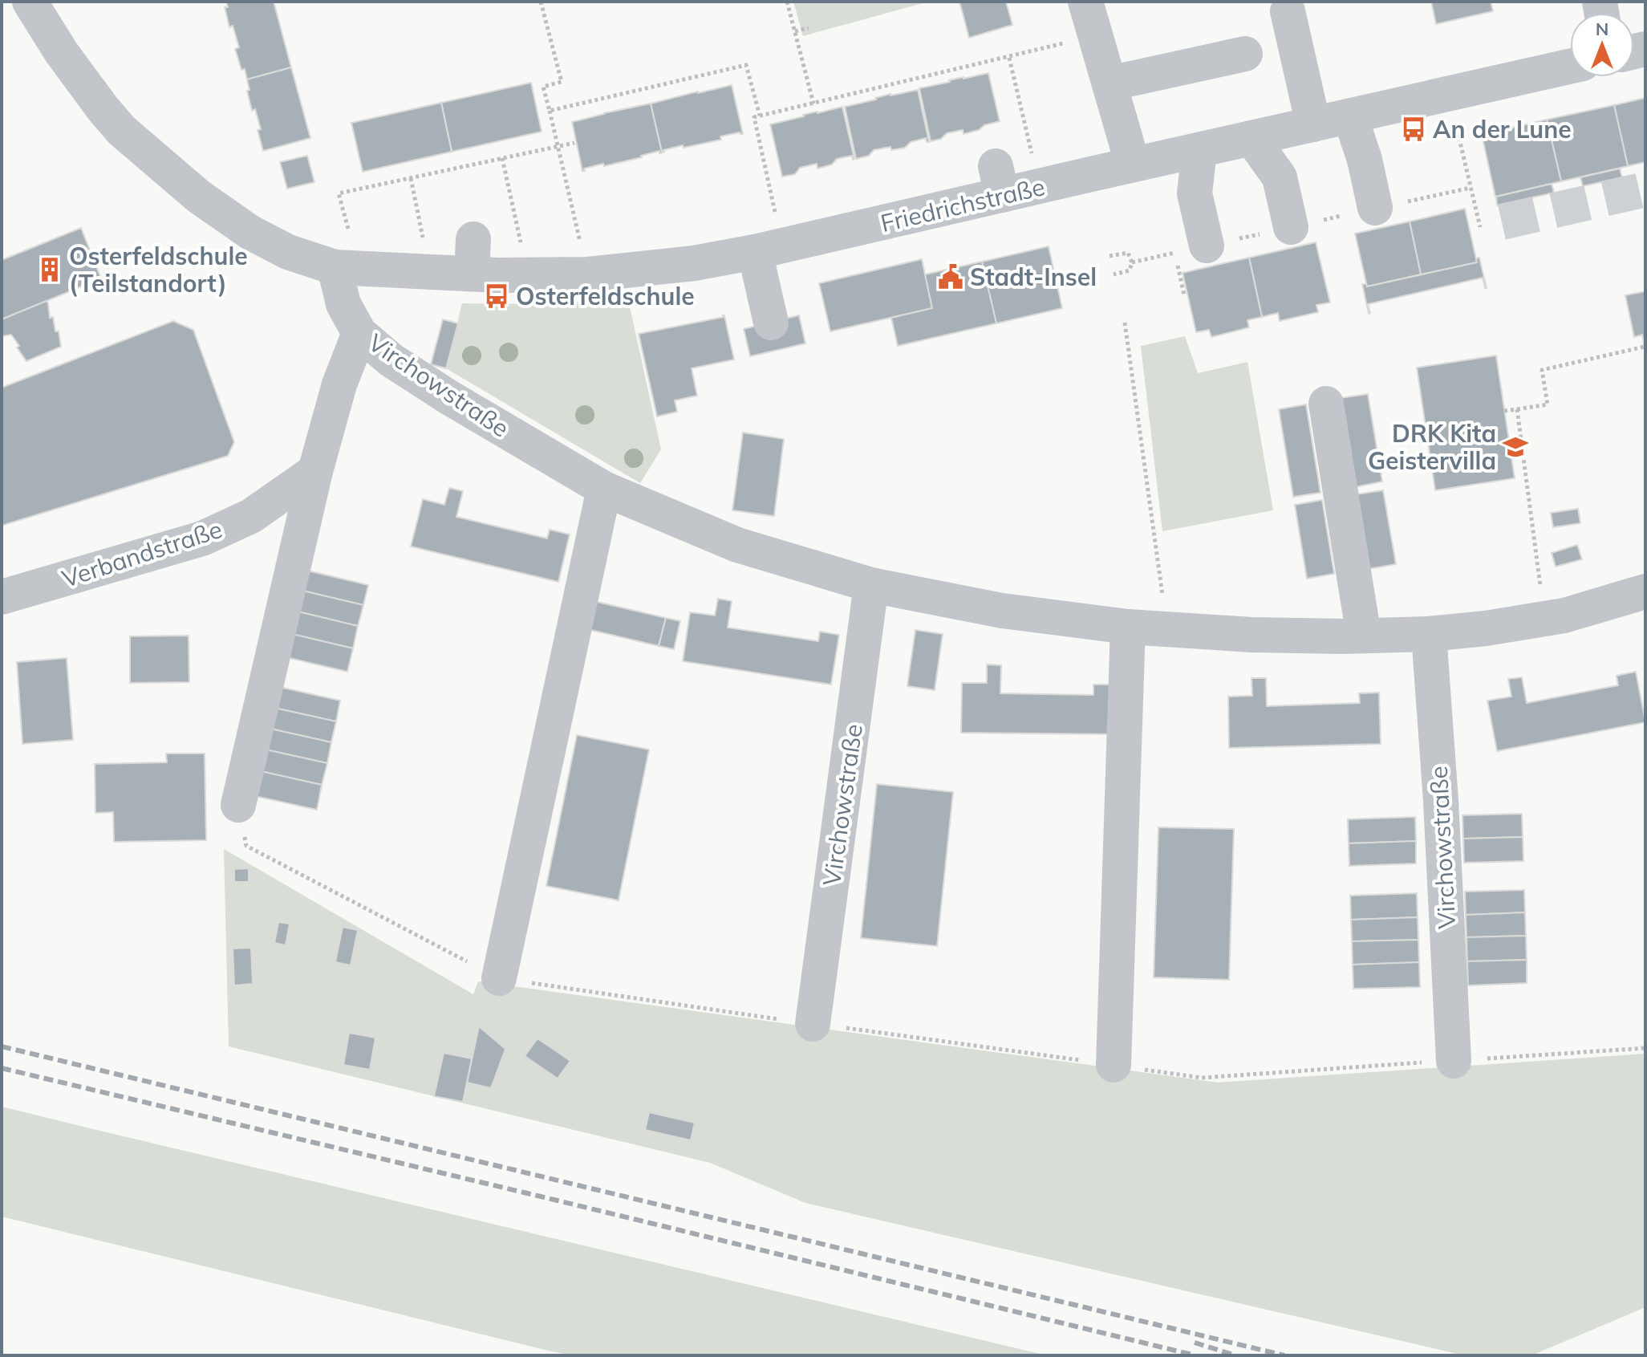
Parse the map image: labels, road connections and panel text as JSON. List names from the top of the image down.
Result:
{
  "streets": {
    "street": ["Friedrichstraße", "Virchowstraße", "Verbandstraße"]
  },
  "crossings": [
    ["Friedrichstraße", "Virchowstraße"]
  ],
  "places": {
    "bus stop": ["An der Lune", "Osterfeldschule"],
    "building": ["Osterfeldschule (Teilstandort)"],
    "public building": ["Stadt-Insel"],
    "school or university": ["DRK Kita Geistervilla"]
  },
  "north": "top"
}
